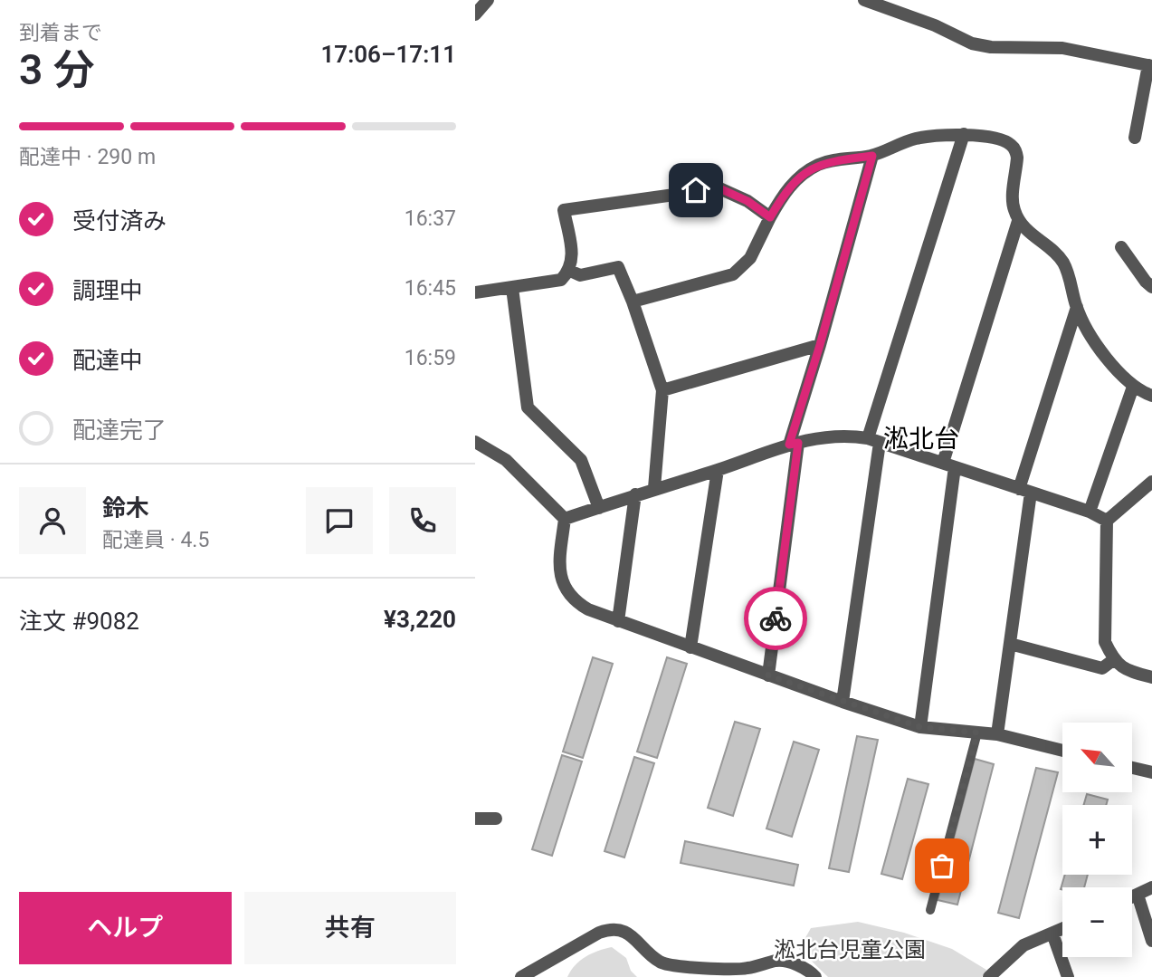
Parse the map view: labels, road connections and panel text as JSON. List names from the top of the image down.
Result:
{
  "districts": ["淞北台"],
  "parks": ["淞北台児童公園"],
  "north": "top left",
  "page": {
    "heading": ["3 分", "到着まで", "17:06–17:11"],
    "panel": [
      "鈴木",
      "配達員 · 4.5",
      "注文 #9082",
      "¥3,220"
    ],
    "bar": "配達中 · 290 m",
    "list": [
      ["受付済み", "16:37"],
      ["調理中", "16:45"],
      ["配達中", "16:59"],
      "配達完了"
    ],
    "map_buttons": ["+", "−"],
    "buttons": ["ヘルプ", "共有"]
  }
}
